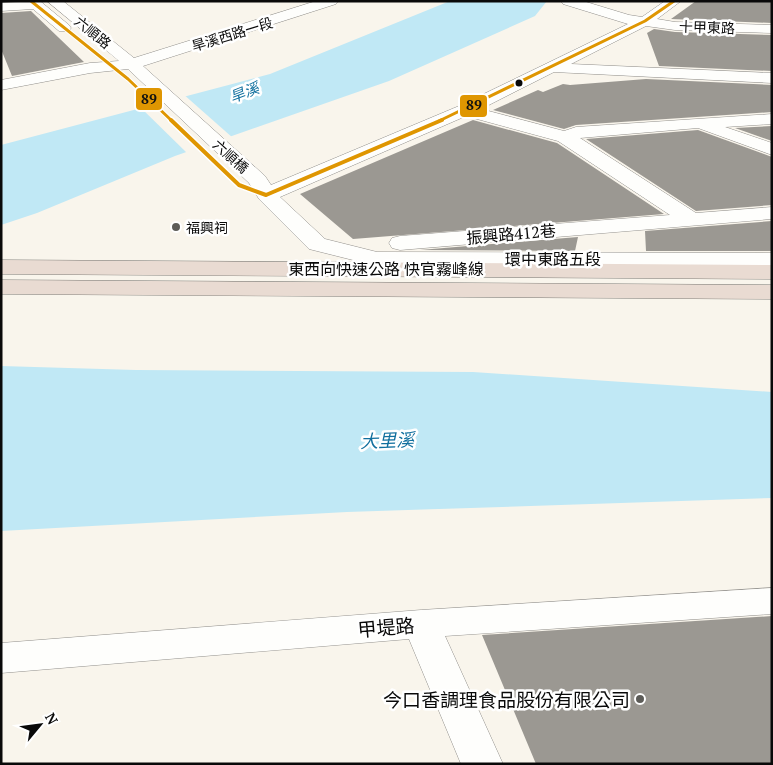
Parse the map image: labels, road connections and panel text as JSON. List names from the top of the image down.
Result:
{
  "streets": {
    "highway": ["東西向快速公路 快官霧峰線"],
    "street": [
      "十甲東路",
      "六順路",
      "旱溪西路一段",
      "六順橋",
      "振興路412巷",
      "環中東路五段",
      "甲堤路"
    ]
  },
  "crossings": [
    ["六順路", "旱溪西路一段"],
    ["六順路", "六順橋"],
    ["旱溪西路一段", "六順橋"],
    ["六順橋", "環中東路五段"],
    ["振興路412巷", "環中東路五段"]
  ],
  "water": ["旱溪", "大里溪"],
  "places": ["福興祠", "今口香調理食品股份有限公司"],
  "lines": ["transit line 89"],
  "north": "top right"
}
